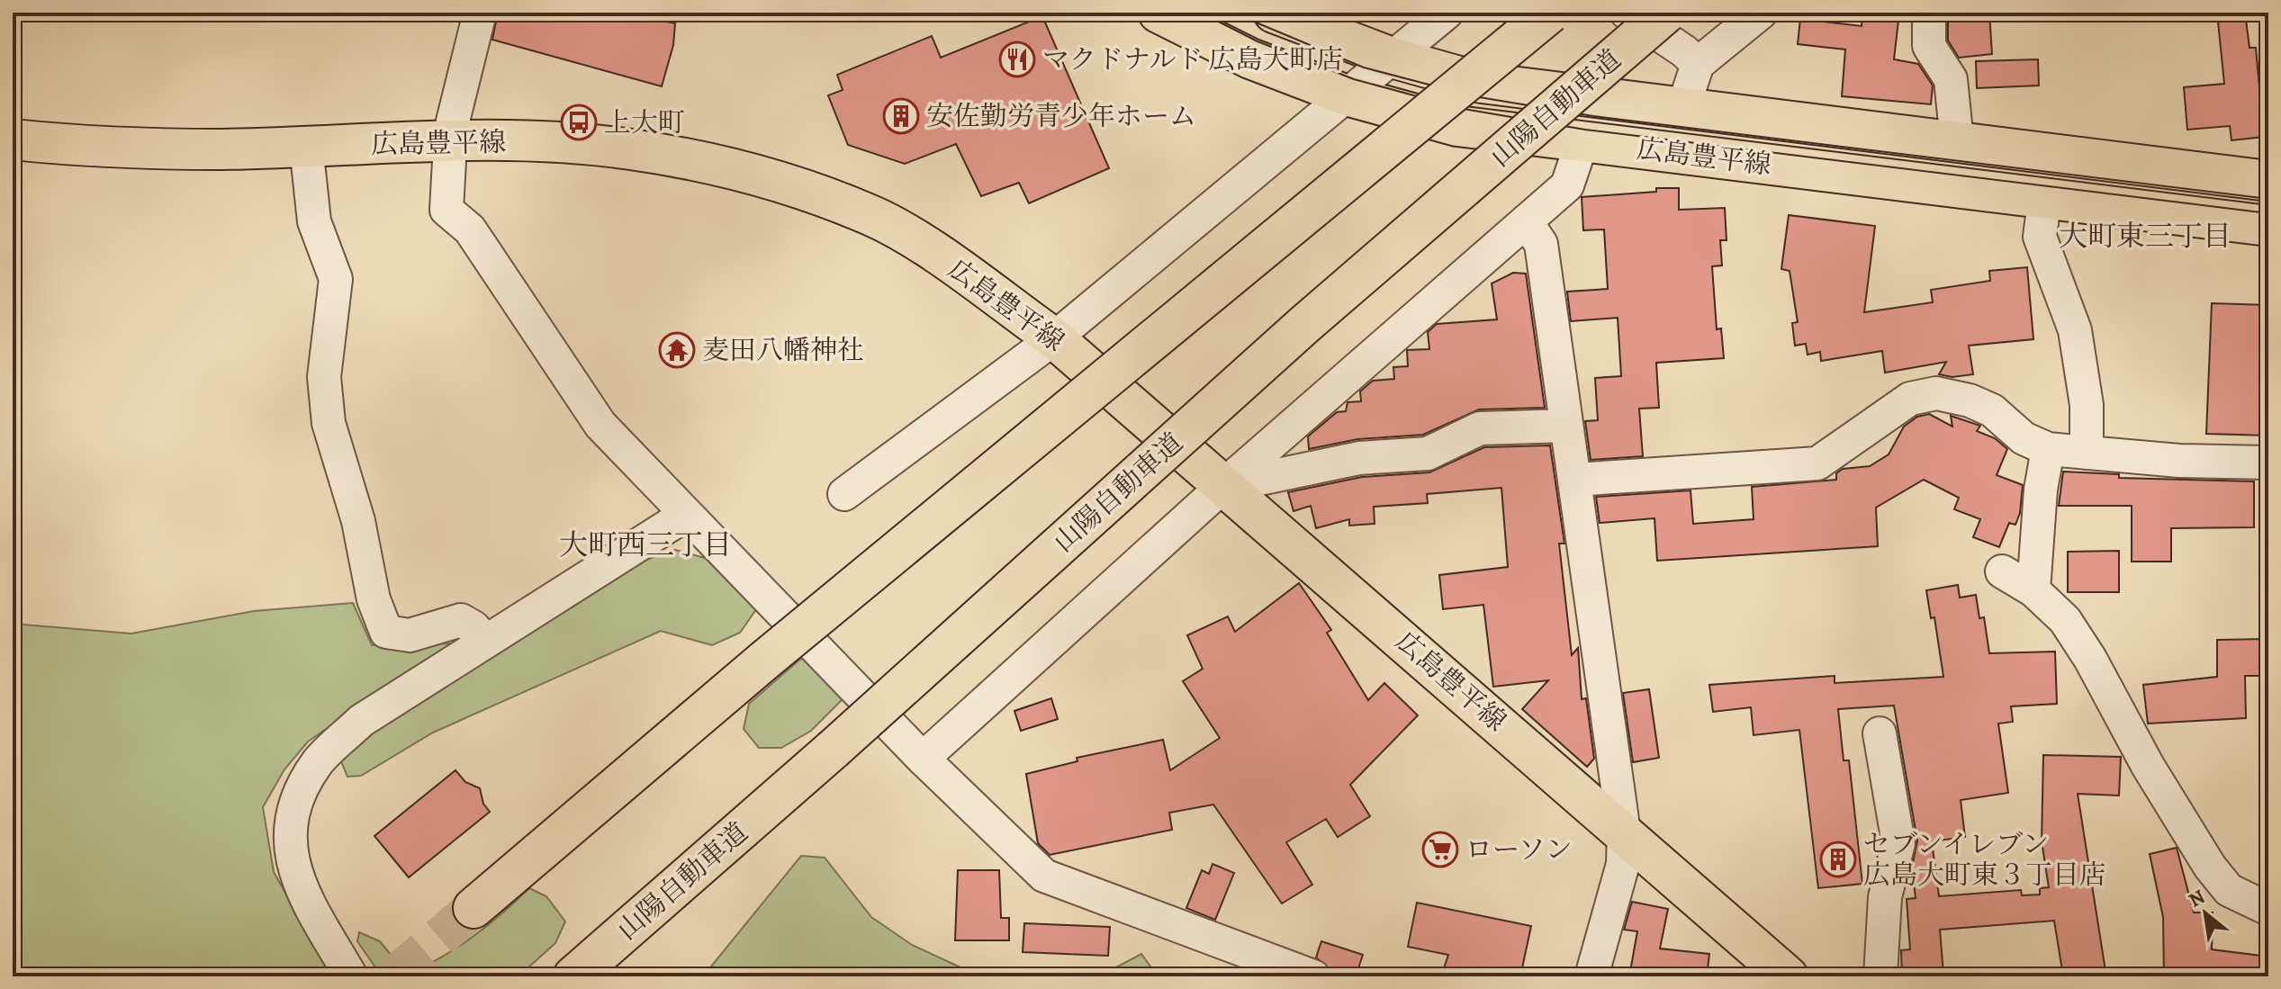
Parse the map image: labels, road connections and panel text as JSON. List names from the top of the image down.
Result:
{
  "streets": {
    "main road": ["山陽自動車道", "広島豊平線"]
  },
  "districts": ["大町東三丁目", "大町西三丁目"],
  "places": {
    "restaurant": ["マクドナルド 広島大町店"],
    "building": ["安佐勤労青少年ホーム", "セブンイレブン 広島大町東３丁目店"],
    "bus stop": ["上大町"],
    "temple": ["麦田八幡神社"],
    "supermarket": ["ローソン"]
  },
  "north": "top left"
}
